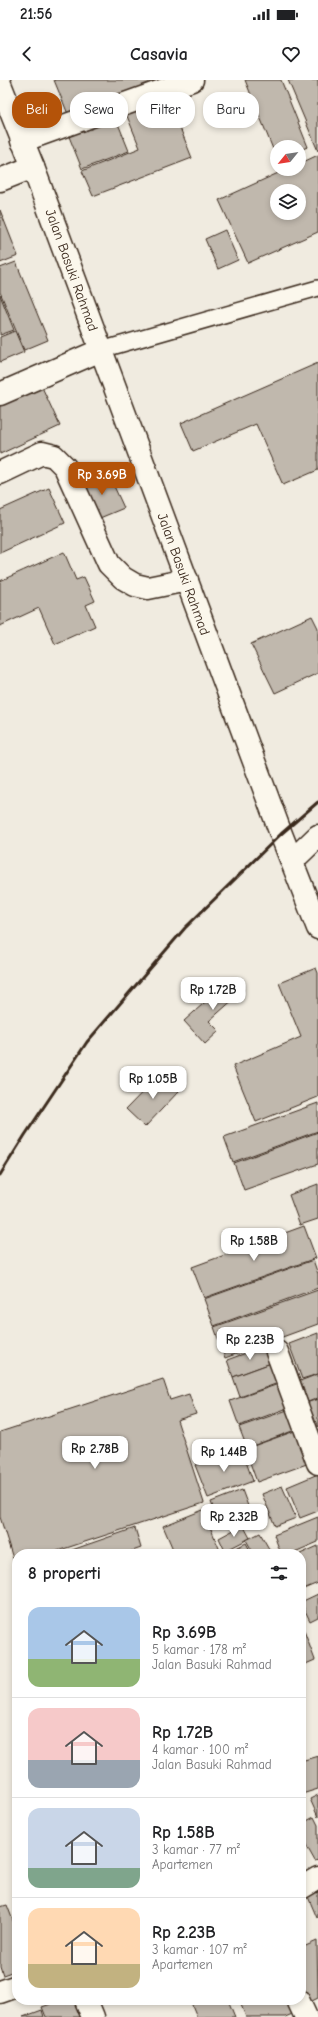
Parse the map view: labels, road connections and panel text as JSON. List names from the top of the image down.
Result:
{
  "streets": {
    "main road": ["Jalan Basuki Rahmad"]
  },
  "north": "bottom left",
  "page": {
    "status": "21:56",
    "header": "Casavia",
    "chip": [
      "Beli",
      "Sewa",
      "Filter",
      "Baru"
    ],
    "price": [
      "Rp 3.69B",
      "Rp 1.72B",
      "Rp 1.05B",
      "Rp 1.58B",
      "Rp 2.23B",
      "Rp 2.78B",
      "Rp 1.44B",
      "Rp 2.32B"
    ],
    "heading": "8 properti",
    "list": [
      {
        "name": "Rp 3.69B",
        "note": "5 kamar · 178 m² · Jalan Basuki Rahmad"
      },
      {
        "name": "Rp 1.72B",
        "note": "4 kamar · 100 m² · Jalan Basuki Rahmad"
      },
      {
        "name": "Rp 1.58B",
        "note": "3 kamar · 77 m² · Apartemen"
      },
      {
        "name": "Rp 2.23B",
        "note": "3 kamar · 107 m² · Apartemen"
      }
    ]
  }
}
